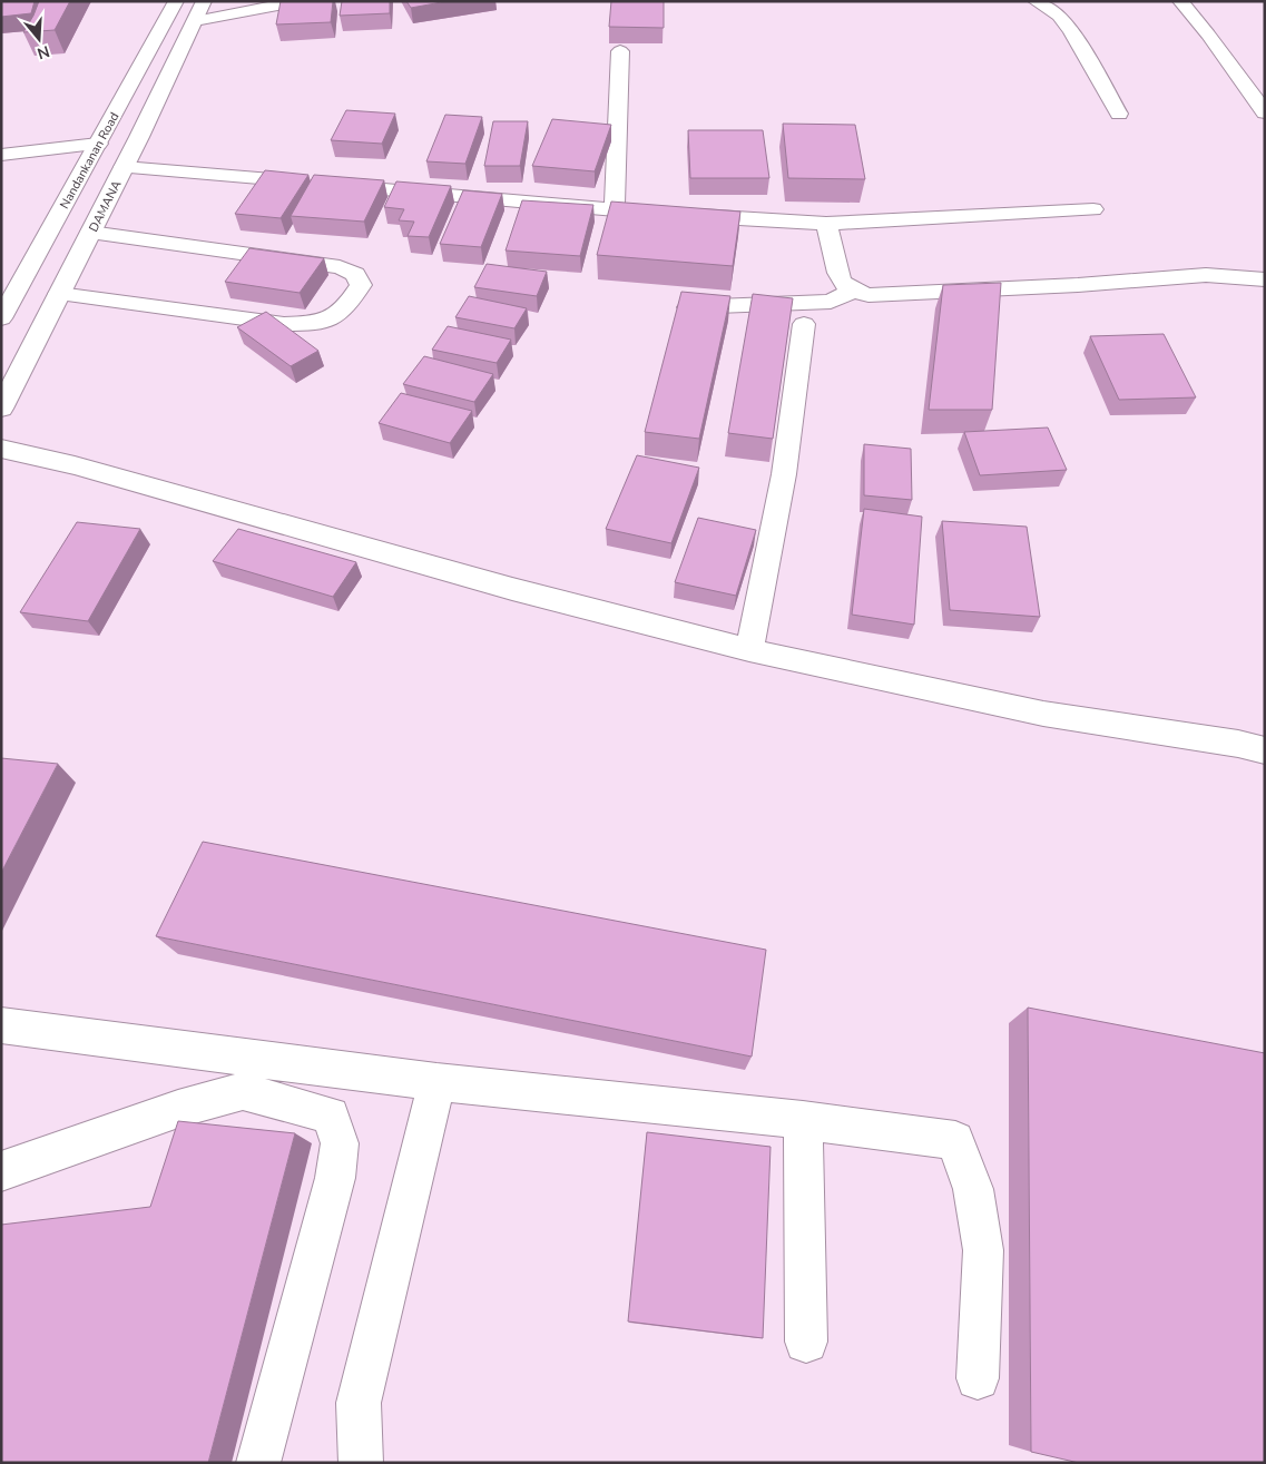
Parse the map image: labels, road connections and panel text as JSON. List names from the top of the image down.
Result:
{
  "streets": {
    "street": ["Nandankanan Road", "DAMANA"]
  },
  "north": "bottom"
}
